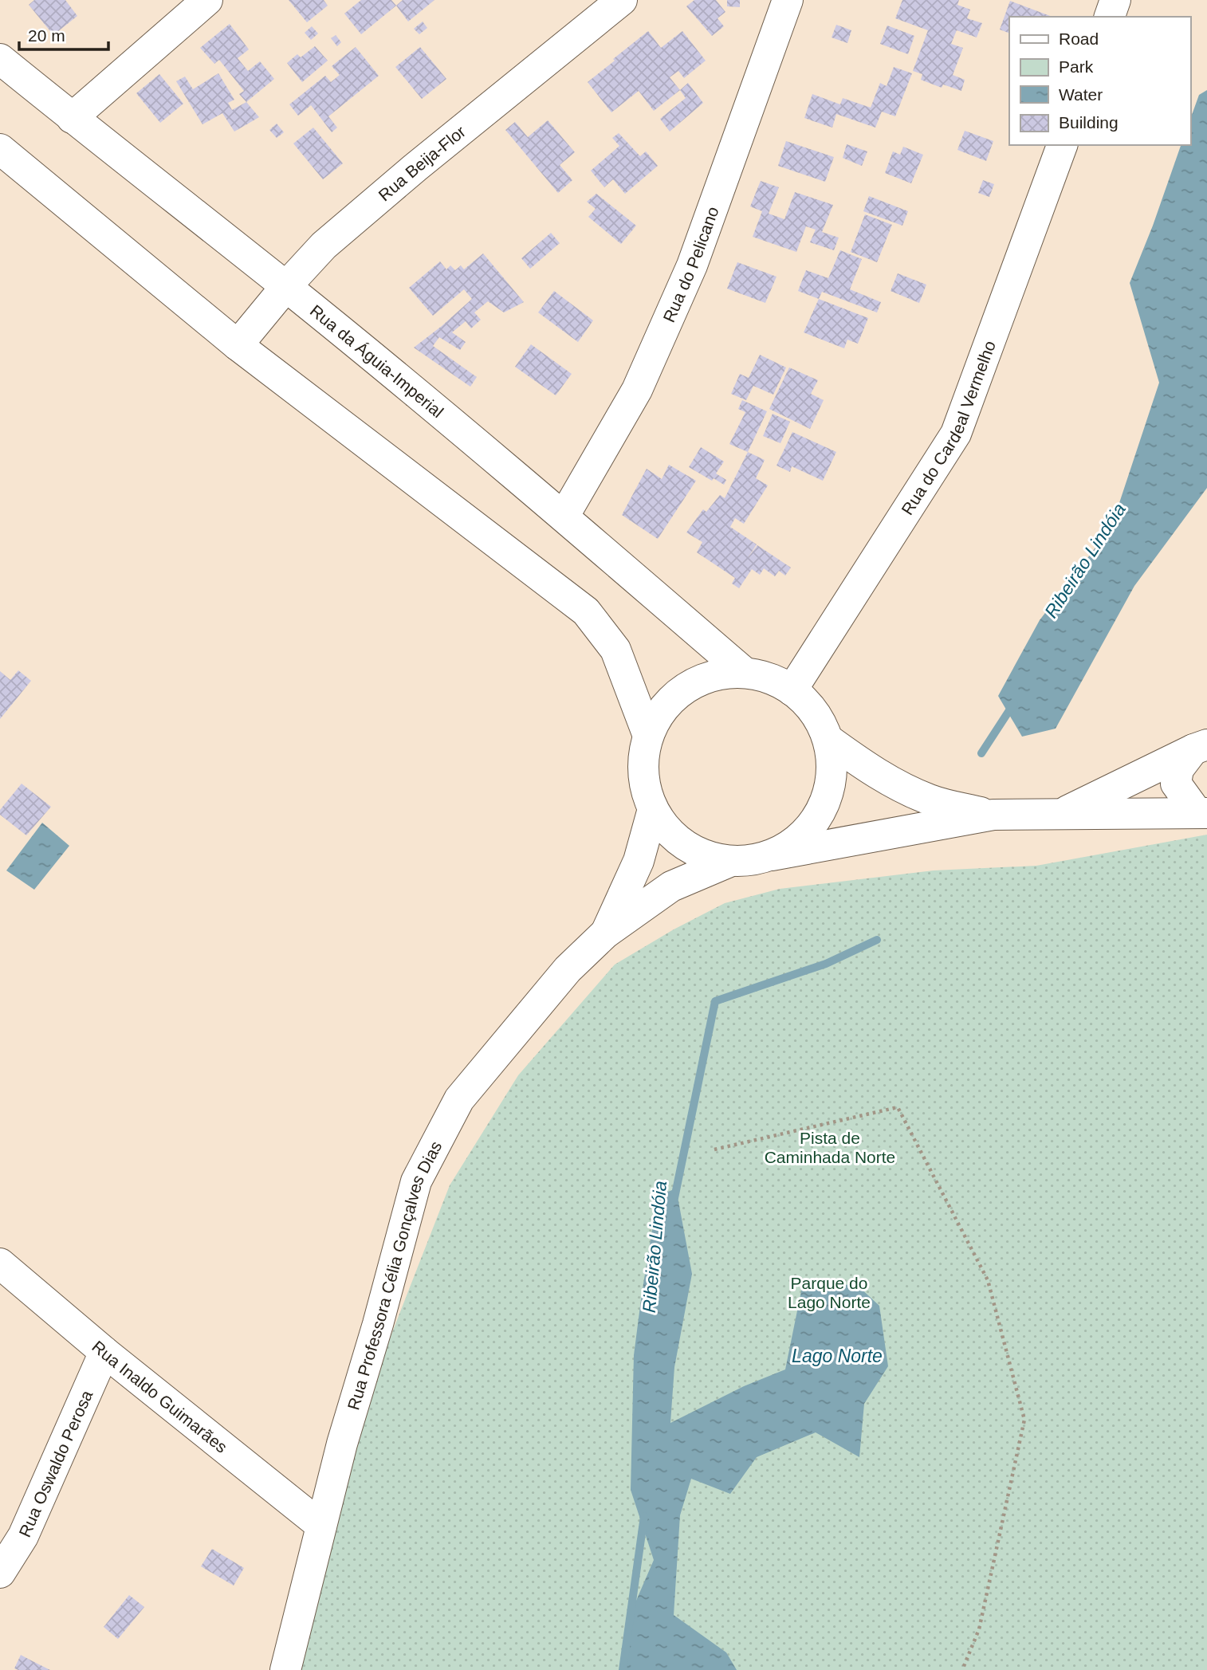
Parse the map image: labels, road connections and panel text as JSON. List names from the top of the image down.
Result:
{
  "streets": {
    "street": [
      "Rua Beija-Flor",
      "Rua do Pelicano",
      "Rua da Águia-Imperial",
      "Rua do Cardeal Vermelho",
      "Rua Professora Célia Gonçalves Dias",
      "Rua Inaldo Guimarães",
      "Rua Oswaldo Perosa"
    ]
  },
  "crossings": [
    ["Rua Beija-Flor", "Rua da Águia-Imperial"],
    ["Rua do Pelicano", "Rua da Águia-Imperial"],
    ["Rua da Águia-Imperial", "Rua do Cardeal Vermelho"],
    ["Rua Professora Célia Gonçalves Dias", "Rua Inaldo Guimarães"],
    ["Rua Inaldo Guimarães", "Rua Oswaldo Perosa"]
  ],
  "water": ["Ribeirão Lindóia", "Lago Norte"],
  "parks": ["Pista de Caminhada Norte", "Parque do Lago Norte"],
  "legend": [
    "Road",
    "Park",
    "Water",
    "Building"
  ],
  "scale_bar": "20 m"
}
